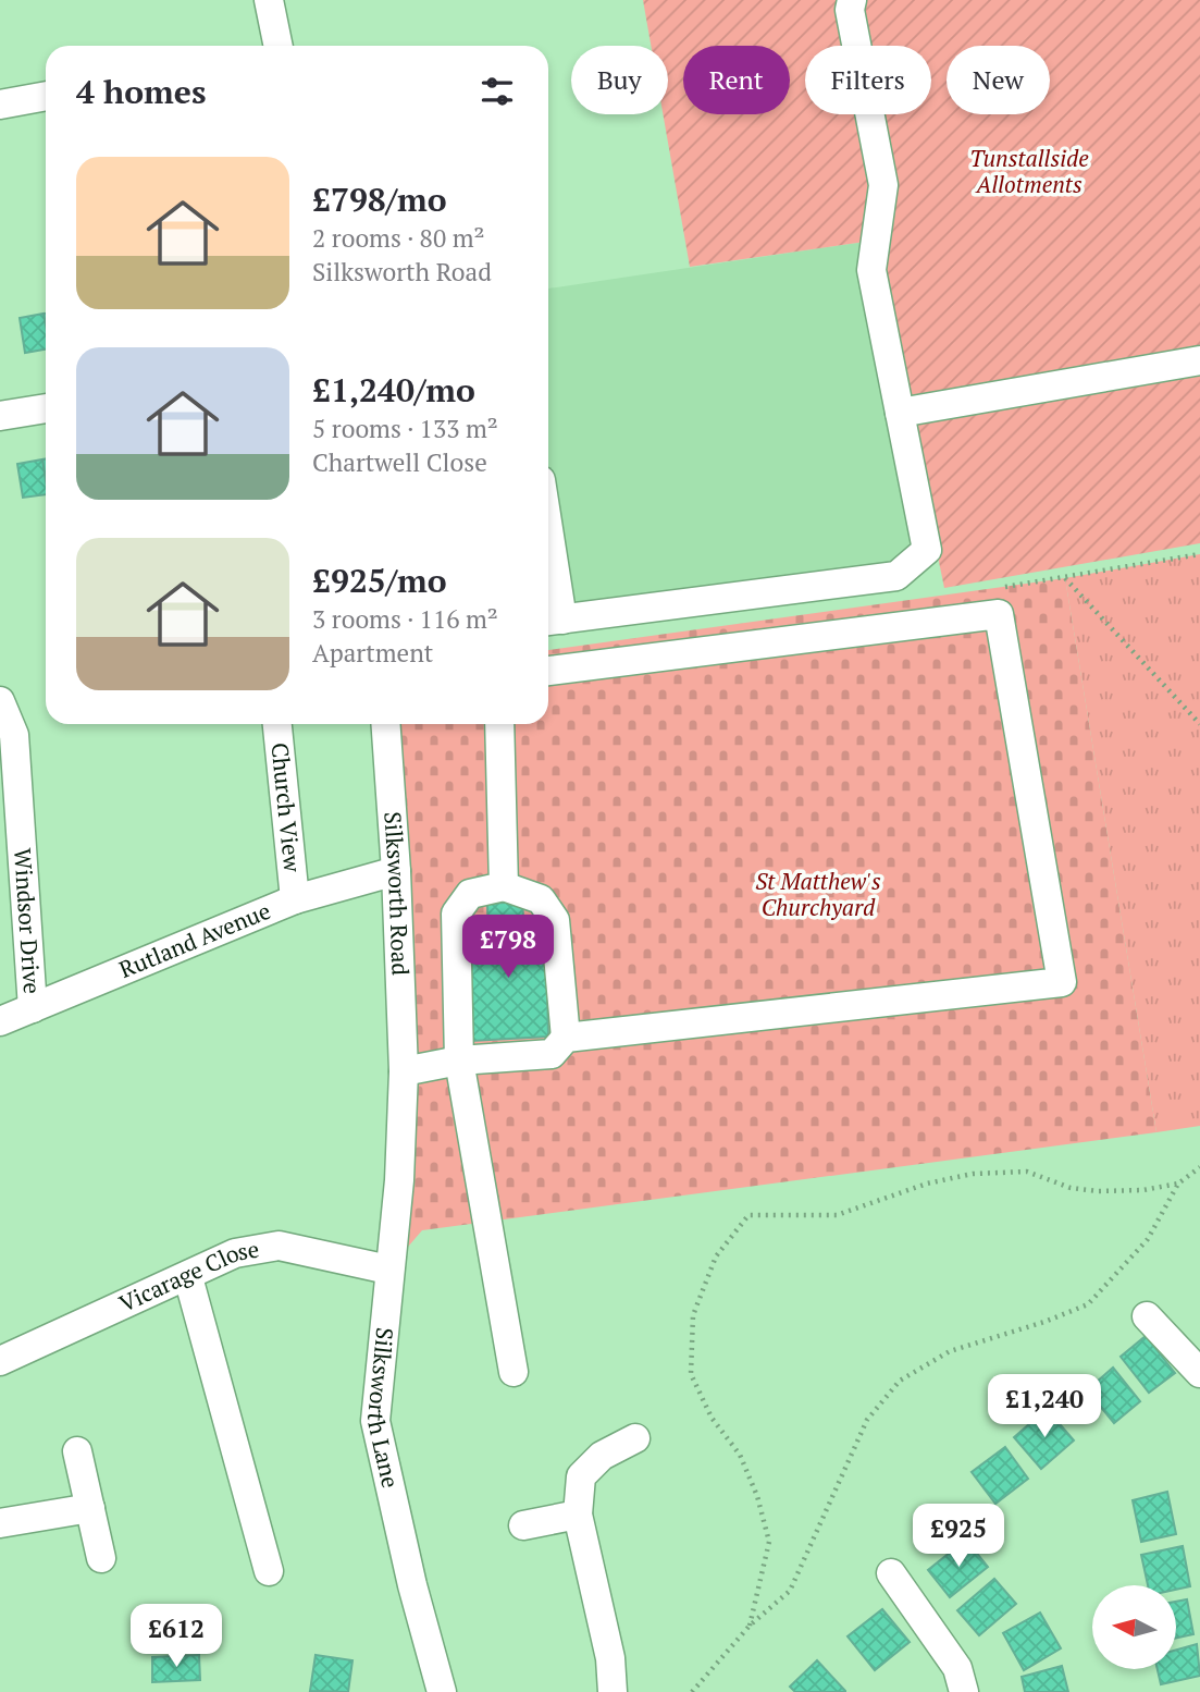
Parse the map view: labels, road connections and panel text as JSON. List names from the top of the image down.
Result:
{
  "streets": {
    "street": [
      "Church View",
      "Silksworth Road",
      "Windsor Drive",
      "Rutland Avenue",
      "Vicarage Close",
      "Silksworth Lane"
    ]
  },
  "crossings": [
    ["Church View", "Rutland Avenue"],
    ["Silksworth Road", "Rutland Avenue"],
    ["Silksworth Road", "Silksworth Lane"],
    ["Windsor Drive", "Rutland Avenue"],
    ["Vicarage Close", "Silksworth Lane"]
  ],
  "parks": ["Tunstallside Allotments", "St Matthew's Churchyard"],
  "north": "left",
  "page": {
    "chip": [
      "Buy",
      "Rent",
      "Filters",
      "New"
    ],
    "heading": "4 homes",
    "list": [
      {
        "name": "£798/mo",
        "note": "2 rooms · 80 m² · Silksworth Road"
      },
      {
        "name": "£1,240/mo",
        "note": "5 rooms · 133 m² · Chartwell Close"
      },
      {
        "name": "£925/mo",
        "note": "3 rooms · 116 m² · Apartment"
      }
    ],
    "price": [
      "£798",
      "£1,240",
      "£925",
      "£612"
    ]
  }
}
